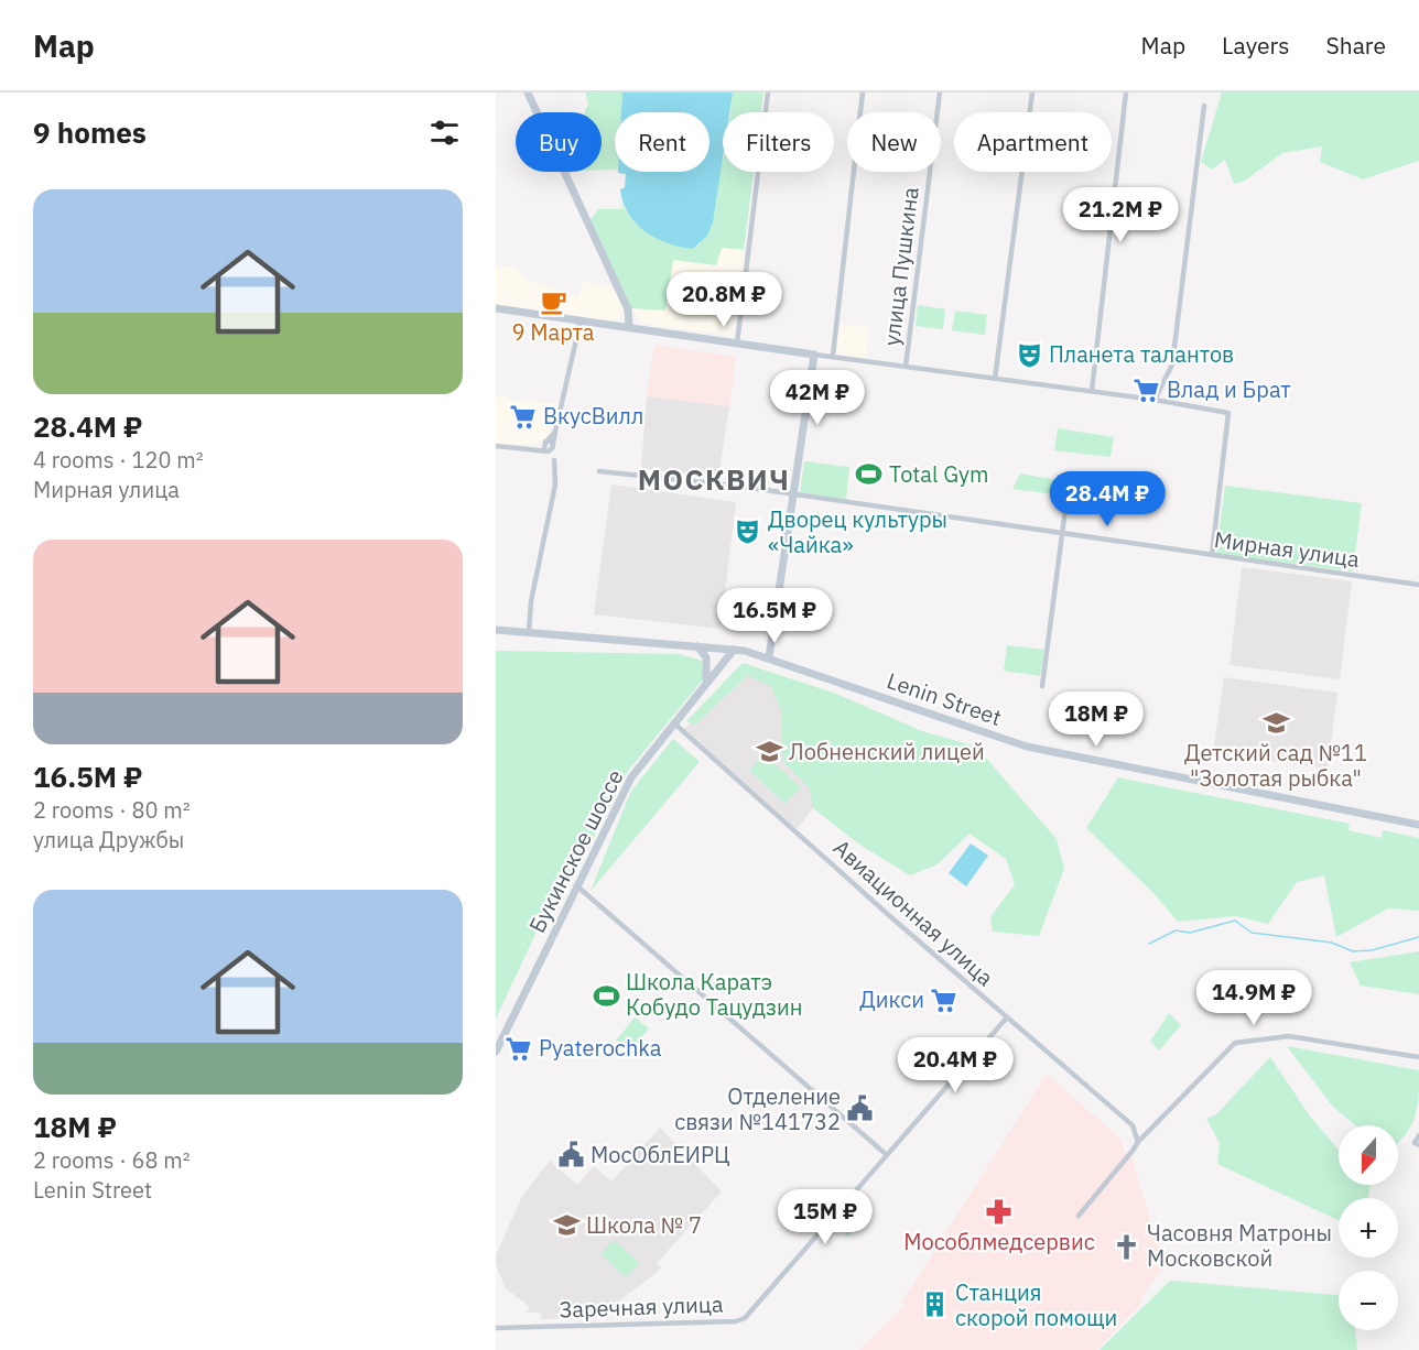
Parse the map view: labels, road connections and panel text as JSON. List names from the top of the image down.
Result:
{
  "streets": {
    "main road": ["Lenin Street", "Букинское шоссе"],
    "street": [
      "улица Пушкина",
      "Мирная улица",
      "Авиационная улица",
      "Заречная улица"
    ]
  },
  "crossings": [
    ["Lenin Street", "Букинское шоссе"],
    ["Букинское шоссе", "Авиационная улица"],
    ["Авиационная улица", "Заречная улица"]
  ],
  "districts": ["МОСКВИЧ"],
  "places": {
    "cafe": ["9 Марта"],
    "theatre": ["Планета талантов", "Дворец культуры «Чайка»"],
    "supermarket": [
      "Влад и Брат",
      "ВкусВилл",
      "Дикси",
      "Pyaterochka"
    ],
    "sports": ["Total Gym", "Школа Каратэ Кобудо Тацудзин"],
    "school or university": ["Детский сад №11 \"Золотая рыбка\"", "Лобненский лицей", "Школа № 7"],
    "public building": ["Отделение связи №141732", "МосОблЕИРЦ"],
    "pharmacy": ["Мособлмедсервис"],
    "church": ["Часовня Матроны Московской"],
    "building": ["Станция скорой помощи"]
  },
  "north": "bottom",
  "page": {
    "header": "Map",
    "nav": ["Map", "Layers", "Share"],
    "heading": "9 homes",
    "chip": [
      "Buy",
      "Rent",
      "Filters",
      "New",
      "Apartment"
    ],
    "list": [
      {
        "name": "28.4M ₽",
        "note": "4 rooms · 120 m² · Мирная улица"
      },
      {
        "name": "16.5M ₽",
        "note": "2 rooms · 80 m² · улица Дружбы"
      },
      {
        "name": "18M ₽",
        "note": "2 rooms · 68 m² · Lenin Street"
      }
    ],
    "price": [
      "21.2M ₽",
      "20.8M ₽",
      "42M ₽",
      "28.4M ₽",
      "16.5M ₽",
      "18M ₽",
      "14.9M ₽",
      "20.4M ₽",
      "15M ₽"
    ],
    "map_buttons": ["+", "−"]
  }
}
